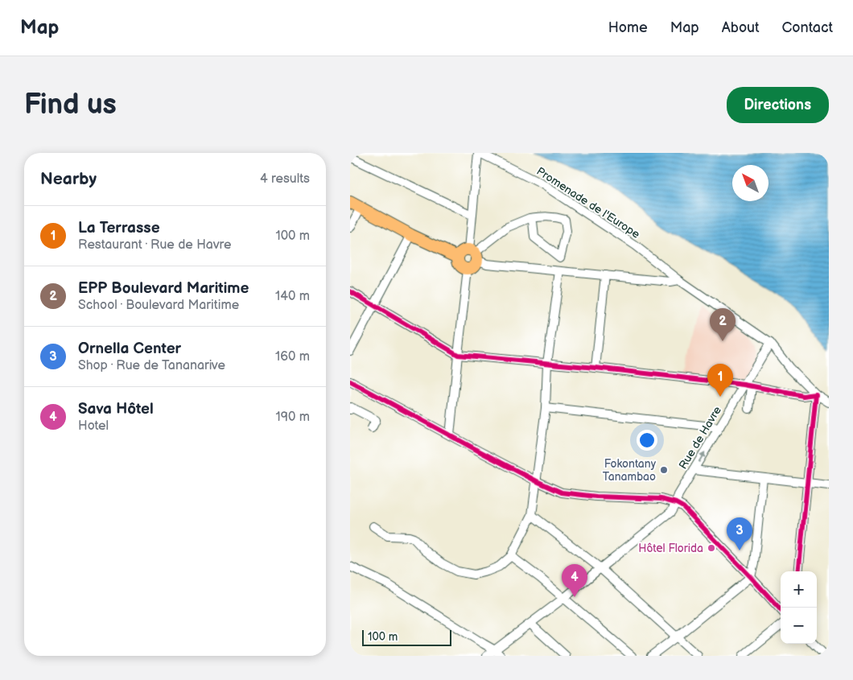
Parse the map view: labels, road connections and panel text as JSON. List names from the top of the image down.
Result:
{
  "streets": {
    "street": ["Promenade de l'Europe", "Rue de Havre"]
  },
  "crossings": [
    ["Promenade de l'Europe", "Rue de Havre"]
  ],
  "places": ["Fokontany Tanambao", "Hôtel Florida"],
  "scale_bar": "100 m",
  "north": "top left",
  "page": {
    "header": "Map",
    "nav": [
      "Home",
      "Map",
      "About",
      "Contact"
    ],
    "buttons": "Directions",
    "title": "Find us",
    "heading": ["Nearby", "4 results"],
    "list": [
      {
        "mark": "1",
        "name": "La Terrasse",
        "note": "Restaurant · Rue de Havre",
        "value": "100 m"
      },
      {
        "mark": "2",
        "name": "EPP Boulevard Maritime",
        "note": "School · Boulevard Maritime",
        "value": "140 m"
      },
      {
        "mark": "3",
        "name": "Ornella Center",
        "note": "Shop · Rue de Tananarive",
        "value": "160 m"
      },
      {
        "mark": "4",
        "name": "Sava Hôtel",
        "note": "Hotel",
        "value": "190 m"
      }
    ],
    "pins": [
      "2",
      "1",
      "3",
      "4"
    ],
    "map_buttons": ["+", "−"],
    "scale": "100 m"
  }
}
